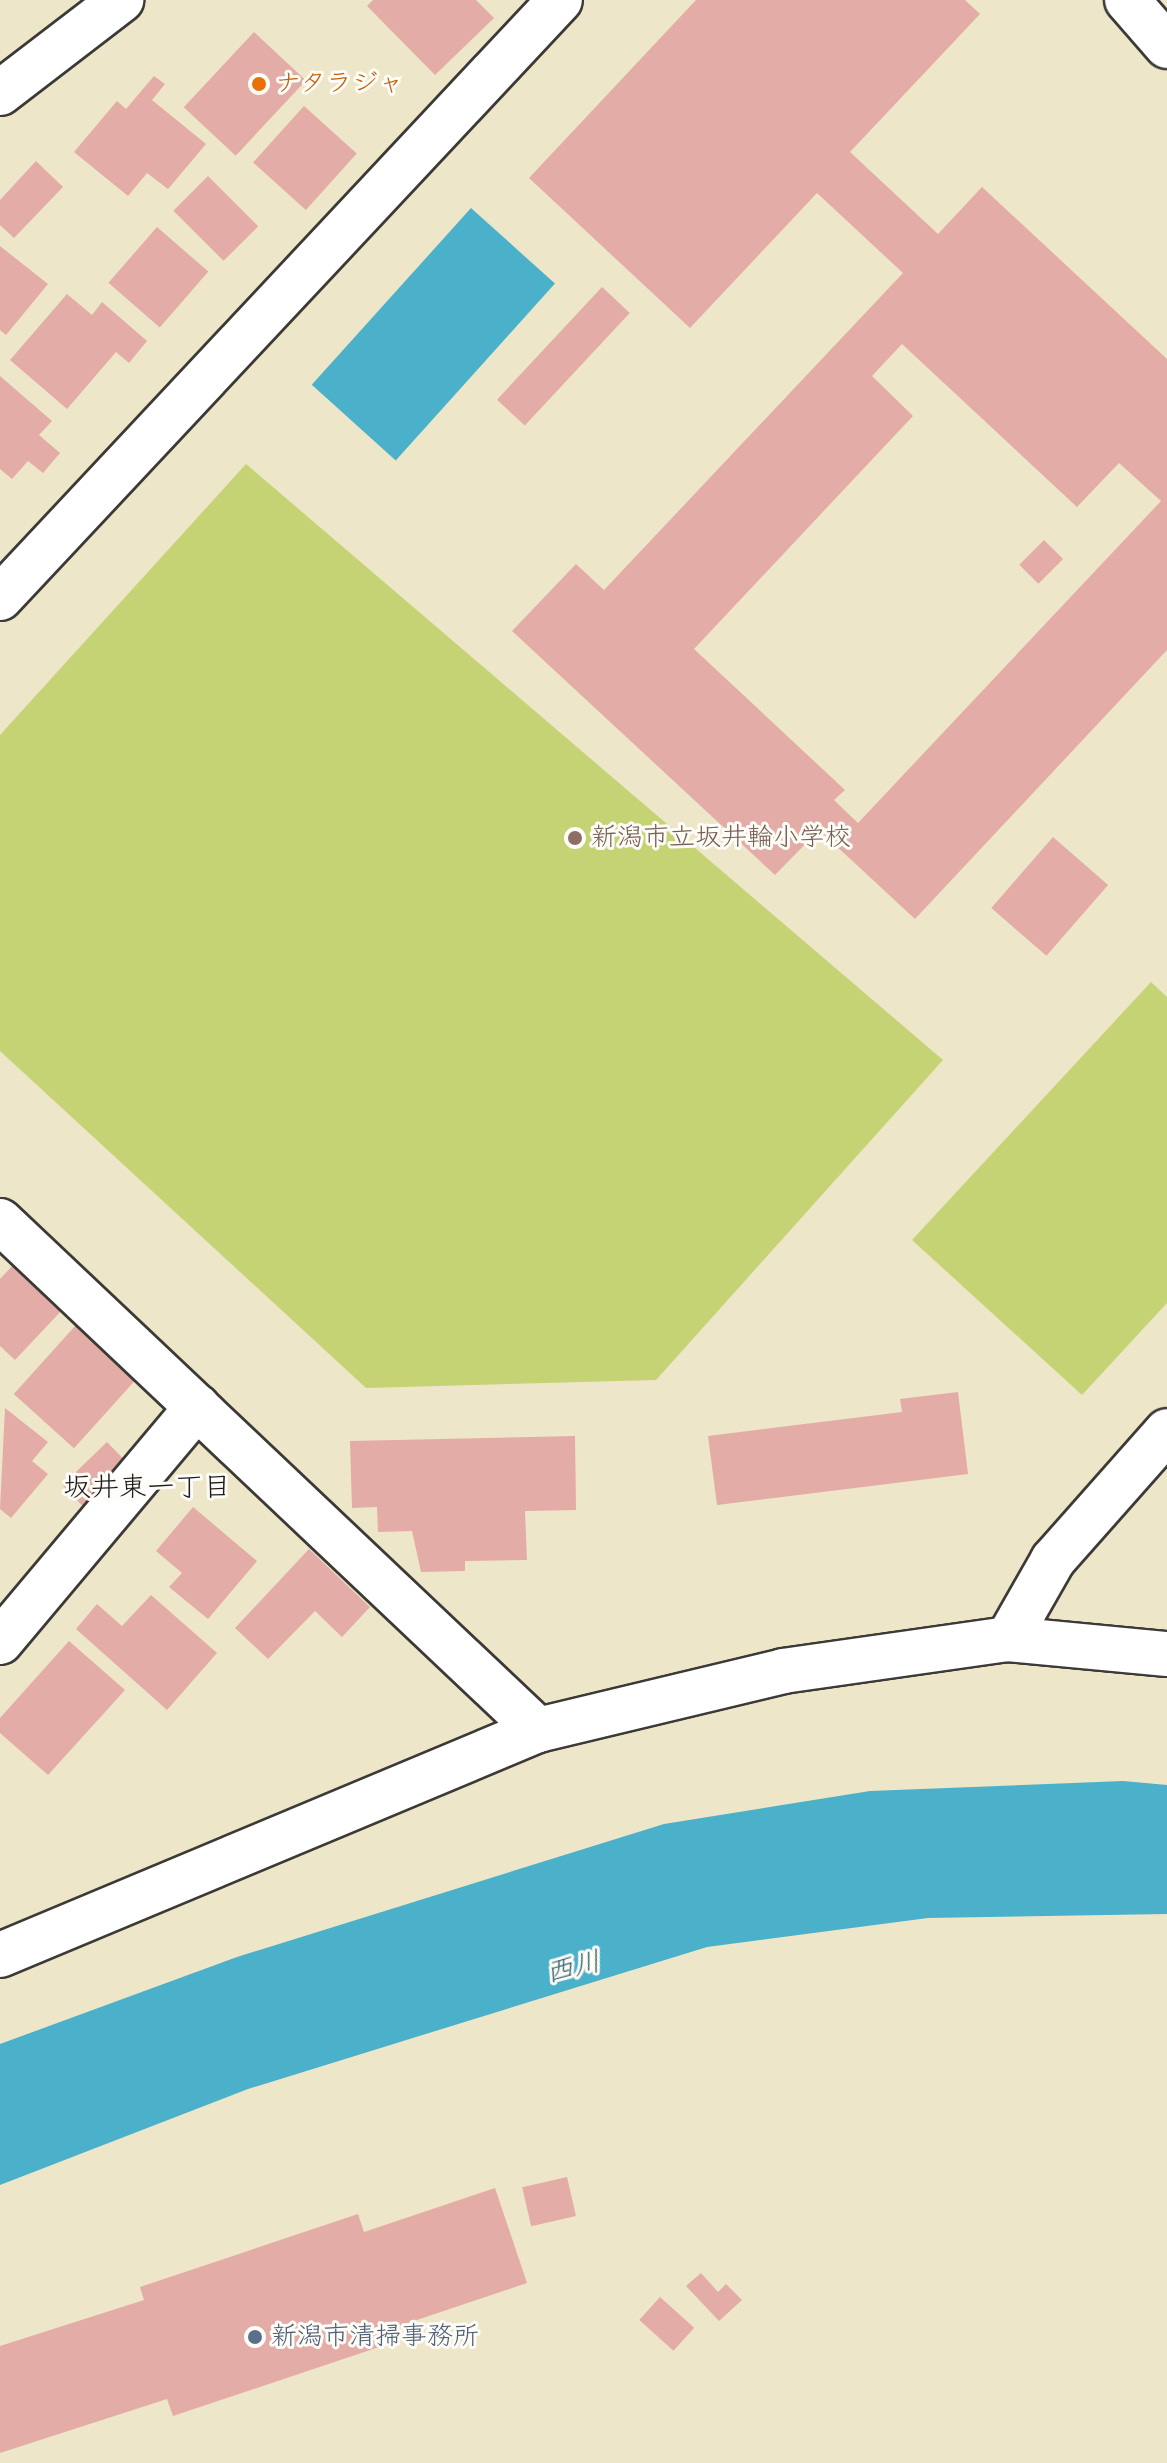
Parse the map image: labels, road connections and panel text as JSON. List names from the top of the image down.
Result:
{
  "districts": ["坂井東一丁目"],
  "water": ["西川"],
  "places": ["ナタラジャ", "新潟市立坂井輪小学校", "新潟市清掃事務所"]
}
